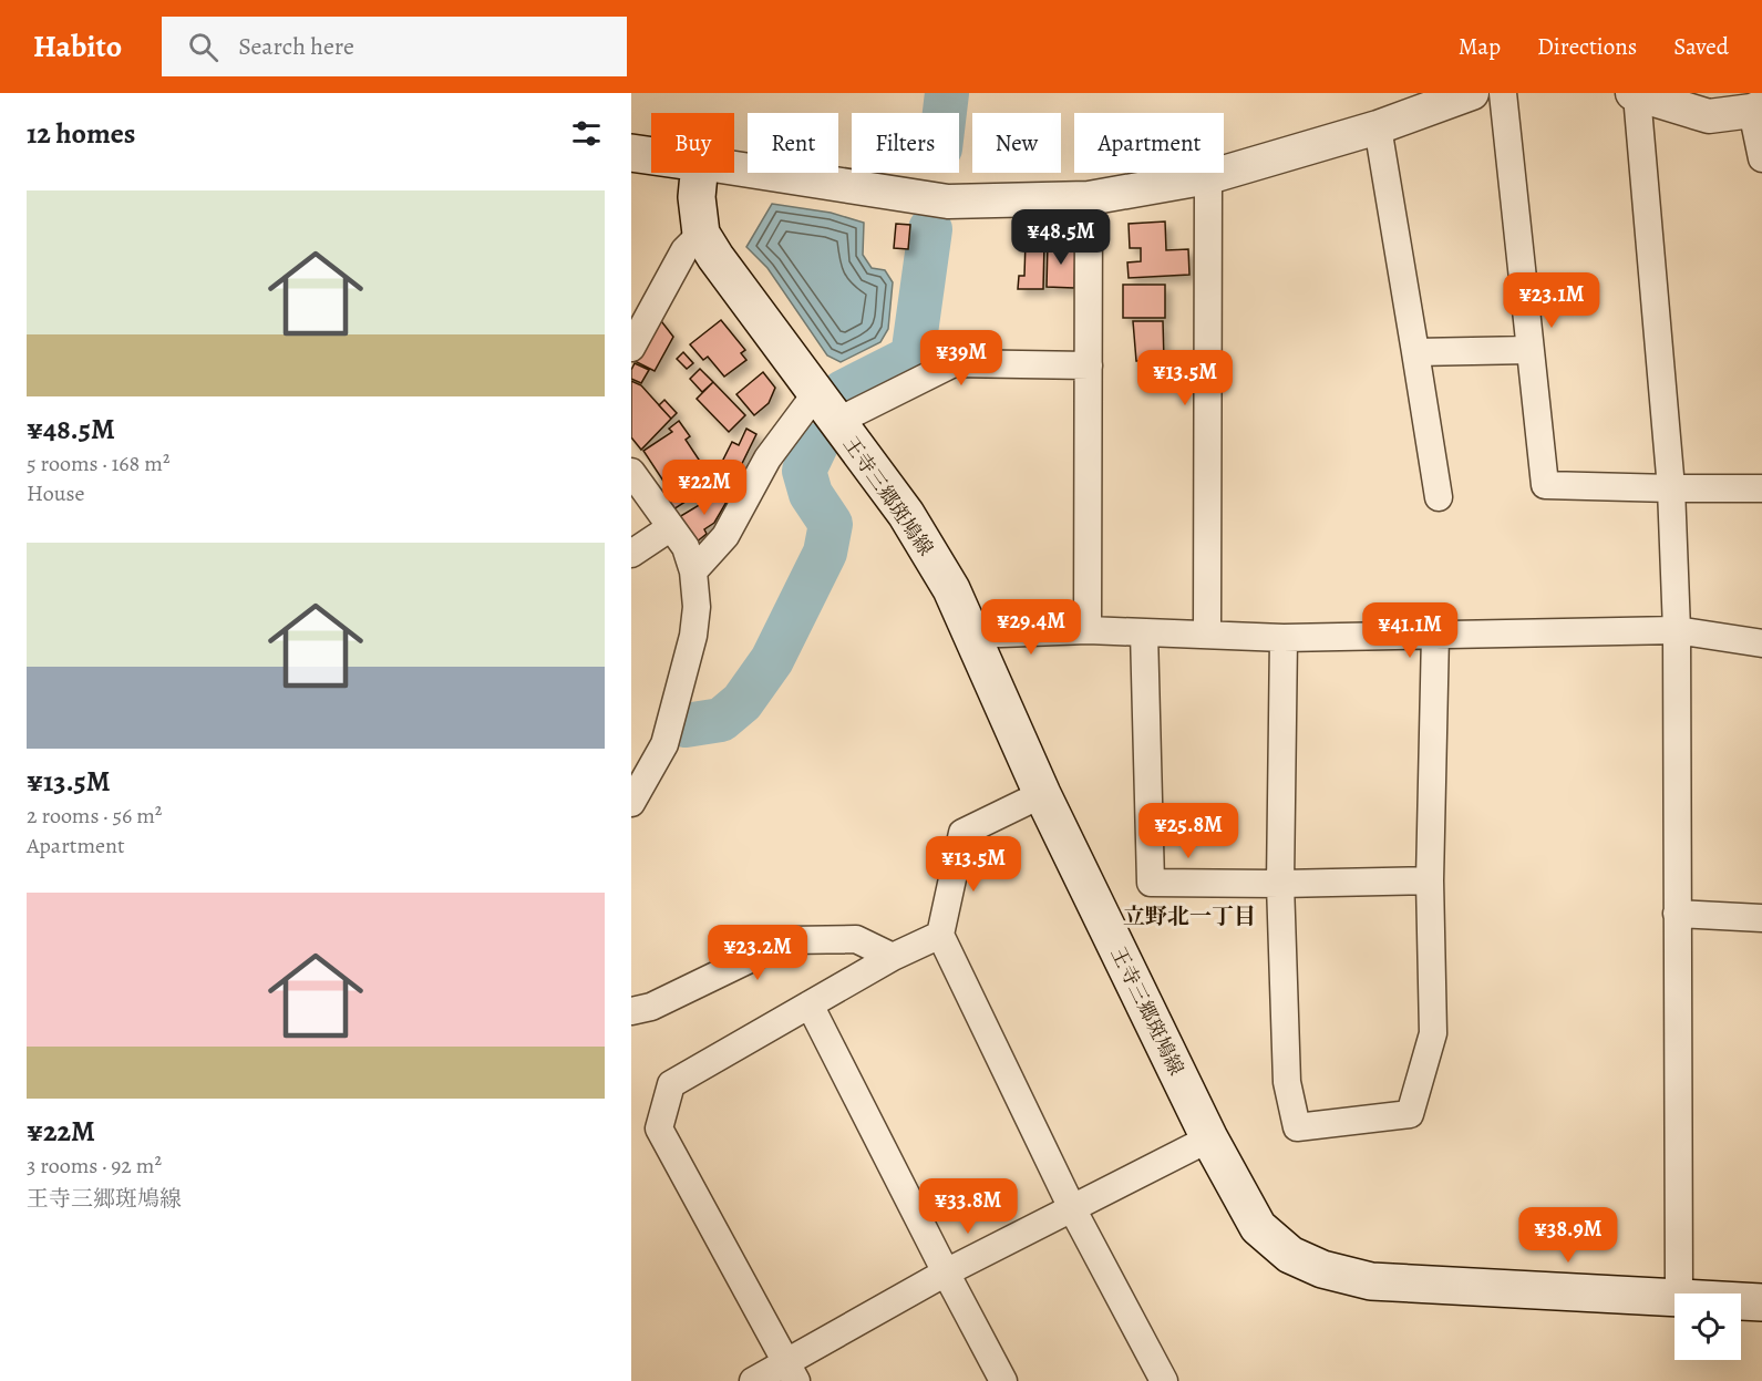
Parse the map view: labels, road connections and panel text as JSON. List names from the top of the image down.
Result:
{
  "streets": {
    "main road": ["王寺三郷斑鳩線"]
  },
  "districts": ["立野北一丁目"],
  "page": {
    "header": "Habito",
    "search": "Search here",
    "nav": ["Map", "Directions", "Saved"],
    "heading": "12 homes",
    "chip": [
      "Buy",
      "Rent",
      "Filters",
      "New",
      "Apartment"
    ],
    "list": [
      {
        "name": "¥48.5M",
        "note": "5 rooms · 168 m² · House"
      },
      {
        "name": "¥13.5M",
        "note": "2 rooms · 56 m² · Apartment"
      },
      {
        "name": "¥22M",
        "note": "3 rooms · 92 m² · 王寺三郷斑鳩線"
      }
    ],
    "price": [
      "¥48.5M",
      "¥23.1M",
      "¥39M",
      "¥13.5M",
      "¥22M",
      "¥29.4M",
      "¥41.1M",
      "¥25.8M",
      "¥13.5M",
      "¥23.2M",
      "¥33.8M",
      "¥38.9M"
    ]
  }
}
